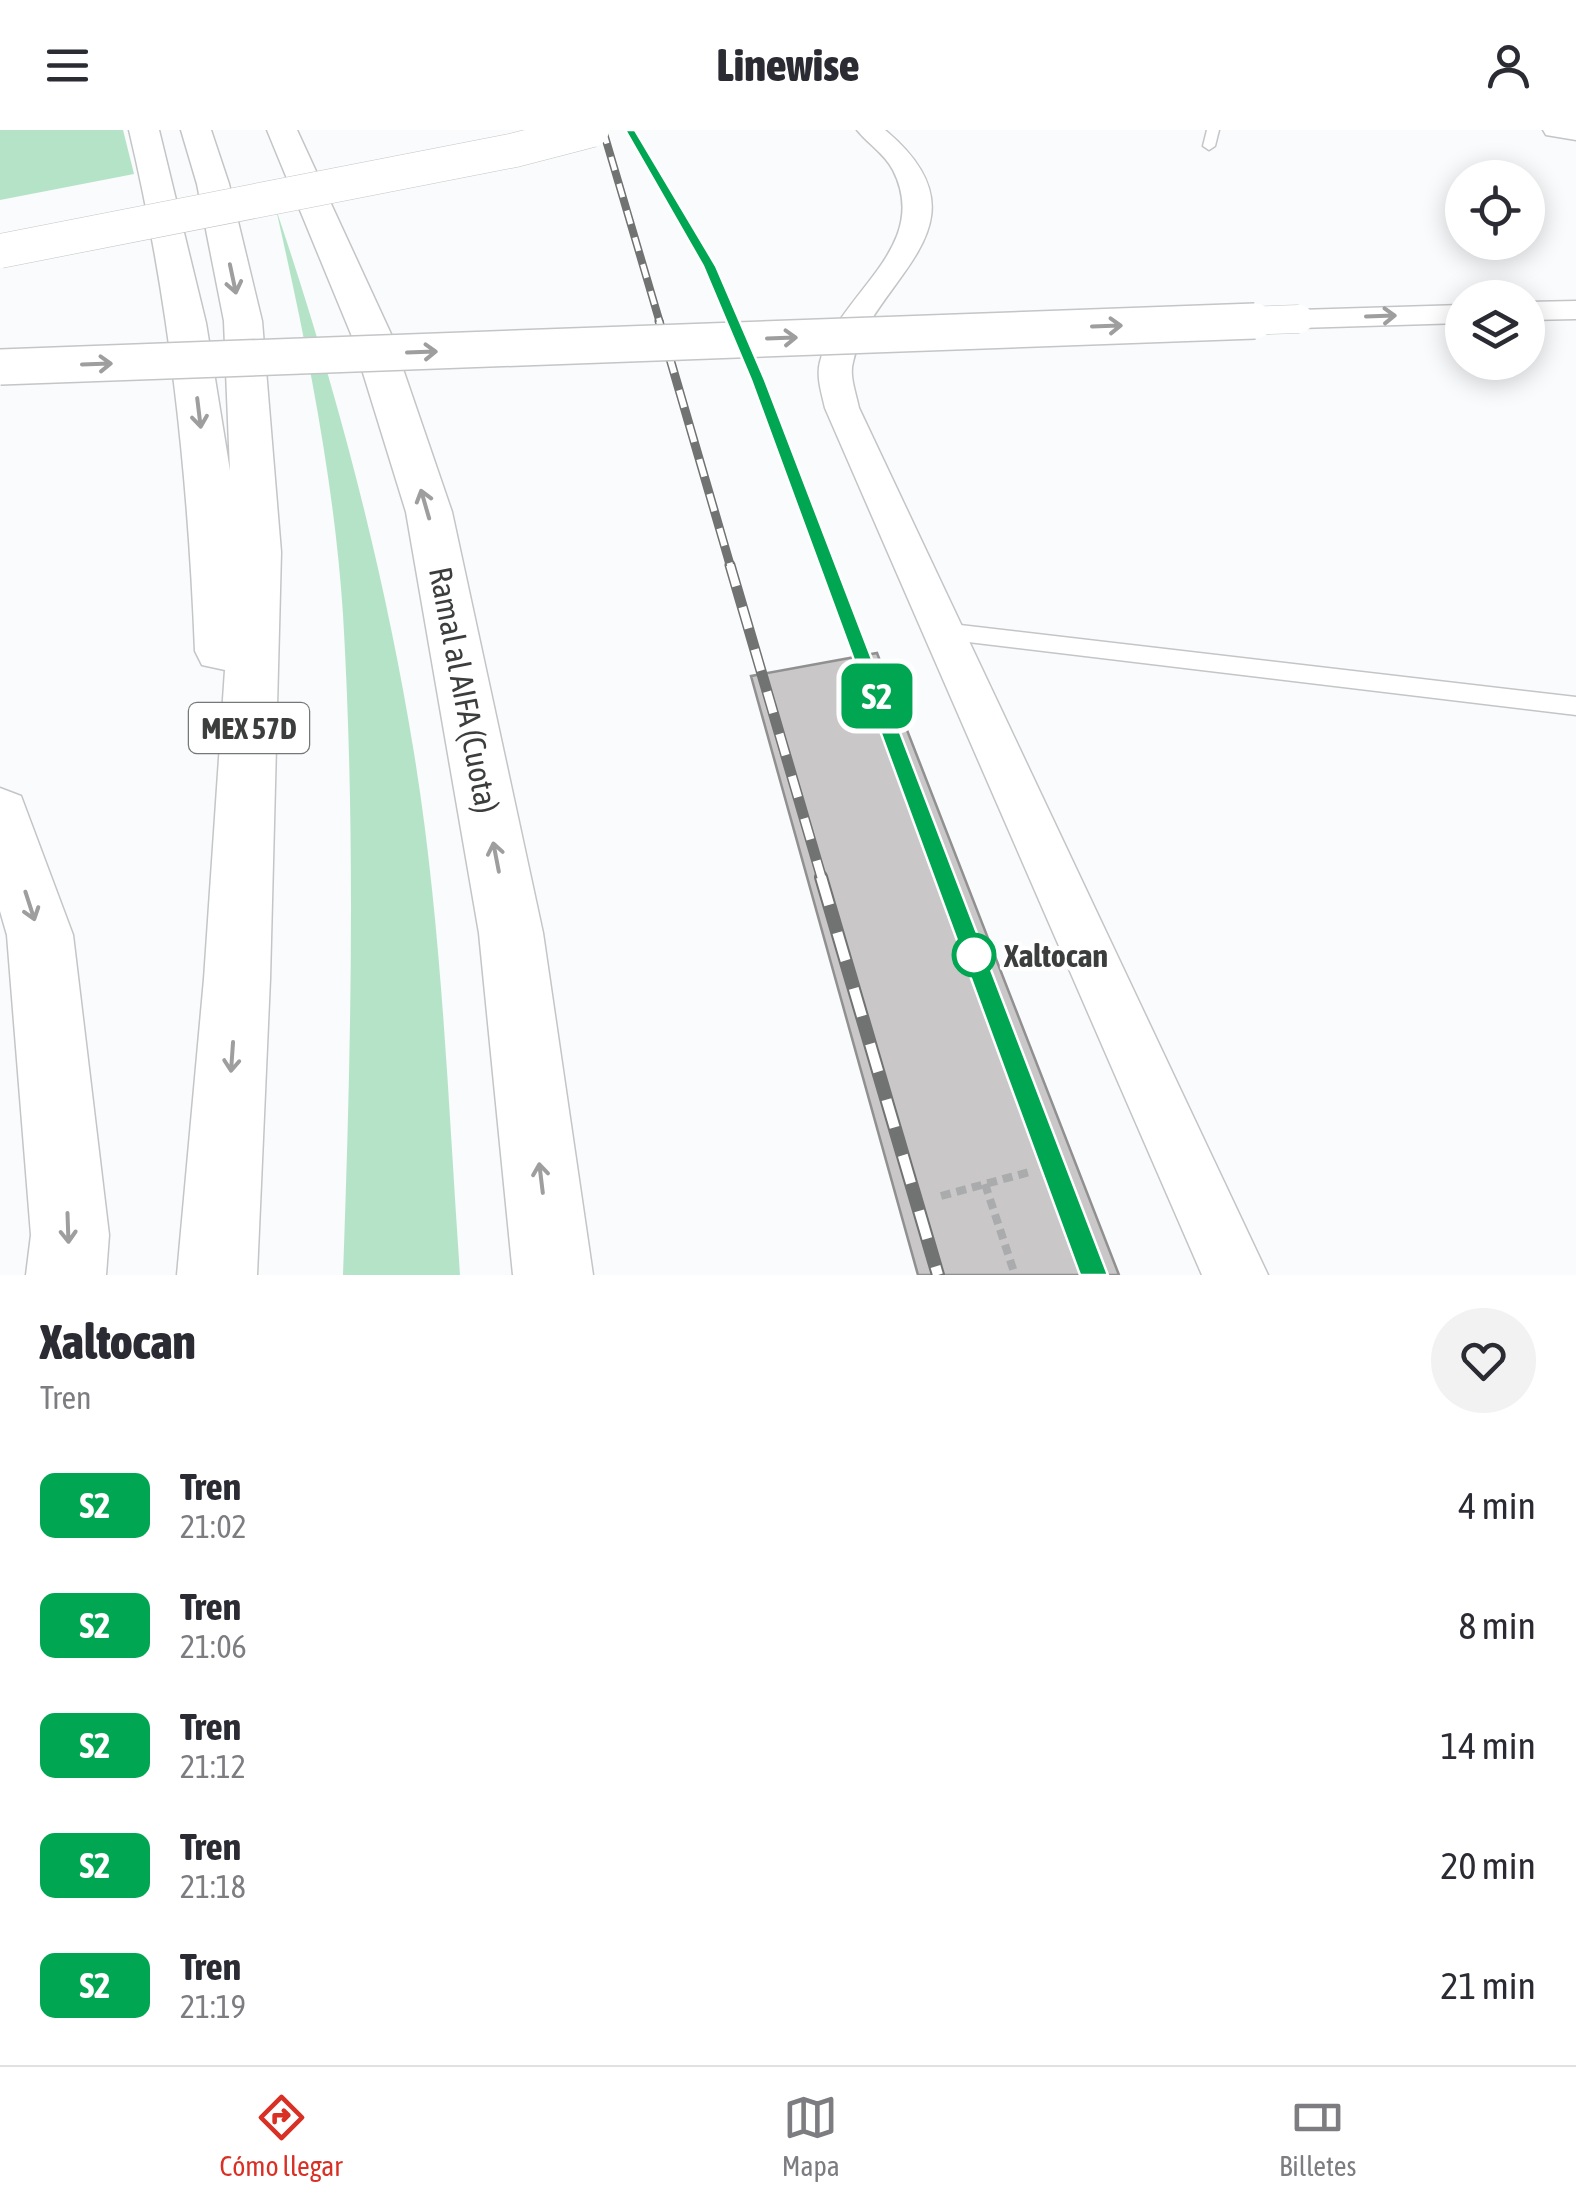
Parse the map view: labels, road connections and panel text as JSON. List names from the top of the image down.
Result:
{
  "streets": {
    "main road": ["Ramal al AIFA (Cuota)", "MEX 57D"]
  },
  "places": ["Xaltocan"],
  "page": {
    "header": "Linewise",
    "on_map": "S2",
    "heading": ["Xaltocan", "Tren"],
    "list": [
      {
        "mark": "S2",
        "name": "Tren",
        "note": "21:02",
        "value": "4 min"
      },
      {
        "mark": "S2",
        "name": "Tren",
        "note": "21:06",
        "value": "8 min"
      },
      {
        "mark": "S2",
        "name": "Tren",
        "note": "21:12",
        "value": "14 min"
      },
      {
        "mark": "S2",
        "name": "Tren",
        "note": "21:18",
        "value": "20 min"
      },
      {
        "mark": "S2",
        "name": "Tren",
        "note": "21:19",
        "value": "21 min"
      }
    ],
    "tabs": ["Cómo llegar", "Mapa", "Billetes"]
  }
}
